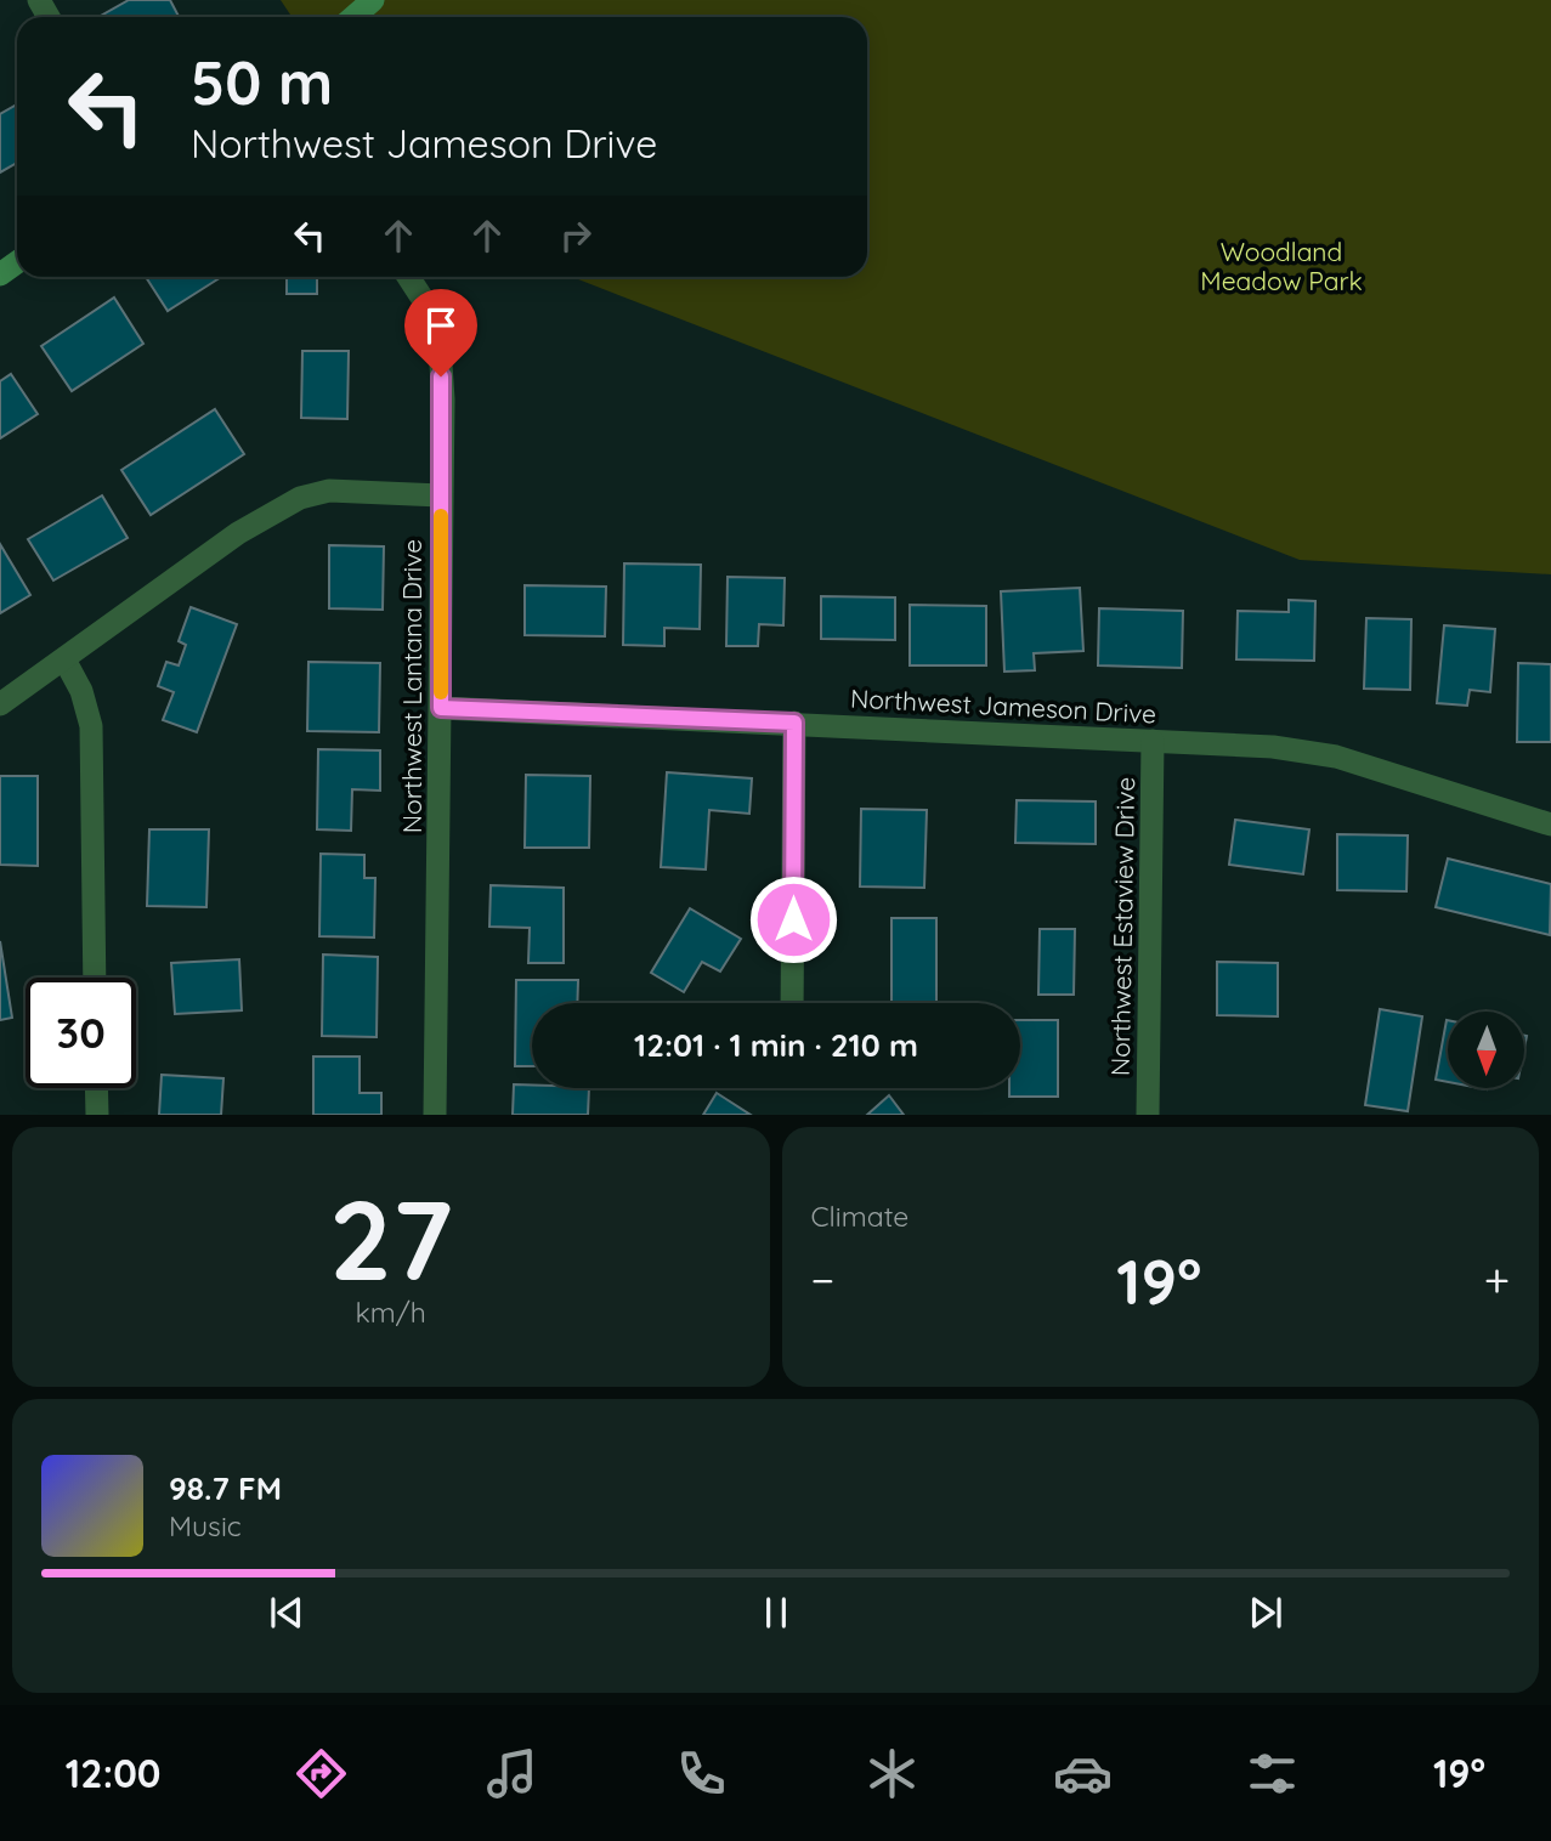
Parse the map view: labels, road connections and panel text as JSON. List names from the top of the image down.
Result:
{
  "streets": {
    "street": ["Northwest Lantana Drive", "Northwest Jameson Drive", "Northwest Estaview Drive"]
  },
  "crossings": [
    ["Northwest Lantana Drive", "Northwest Jameson Drive"],
    ["Northwest Jameson Drive", "Northwest Estaview Drive"]
  ],
  "parks": ["Woodland Meadow Park"],
  "north": "bottom",
  "page": {
    "turn": ["50 m", "Northwest Jameson Drive"],
    "limit": "30",
    "trip": "12:01 · 1 min · 210 m",
    "tile": [
      ["27", "km/h"],
      "Climate"
    ],
    "heat": ["−", "19°", "+"],
    "song": ["98.7 FM", "Music"],
    "tabs": ["12:00", "19°"]
  }
}
